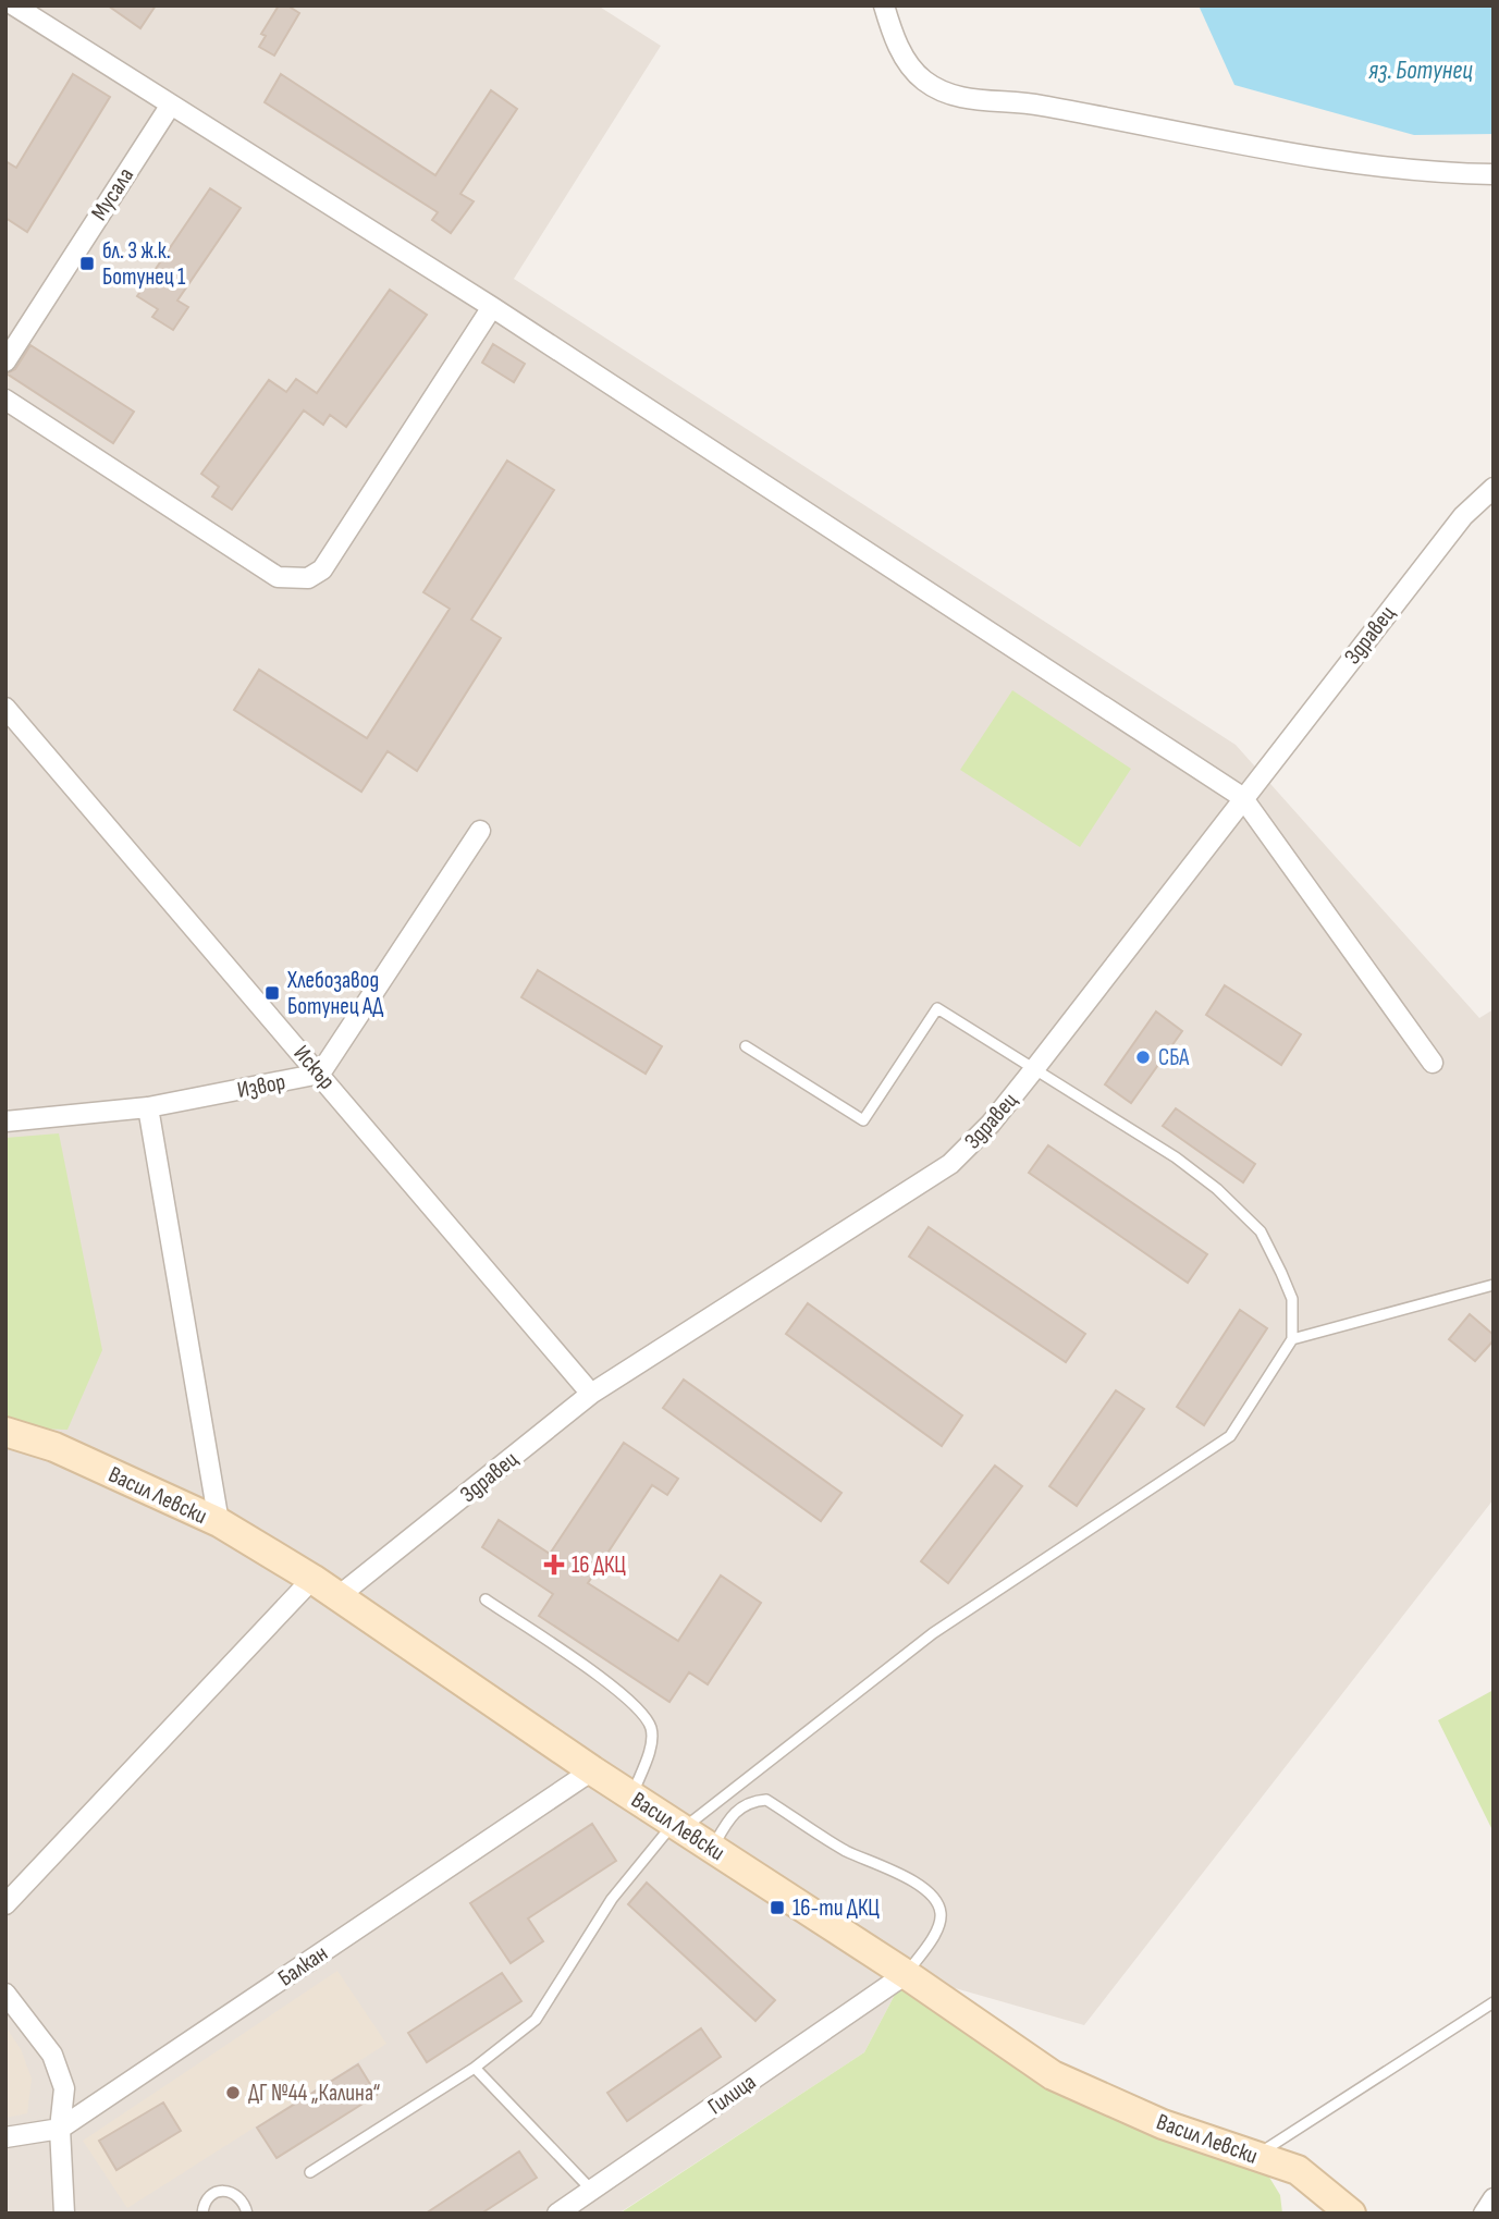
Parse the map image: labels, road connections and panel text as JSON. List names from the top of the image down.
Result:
{
  "streets": {
    "street": [
      "Мусала",
      "Здравец",
      "Искър",
      "Извор",
      "Васил Левски",
      "Балкан",
      "Гилица"
    ]
  },
  "crossings": [
    ["Здравец", "Искър"],
    ["Здравец", "Васил Левски"],
    ["Искър", "Извор"],
    ["Васил Левски", "Балкан"],
    ["Васил Левски", "Гилица"]
  ],
  "water": ["яз. Ботунец"],
  "places": {
    "transit": ["бл. 3 ж.к. Ботунец 1", "Хлебозавод Ботунец АД", "16-ти ДКЦ"],
    "other": ["СБА", "ДГ №44 „Калина“"],
    "health": ["16 ДКЦ"]
  }
}
